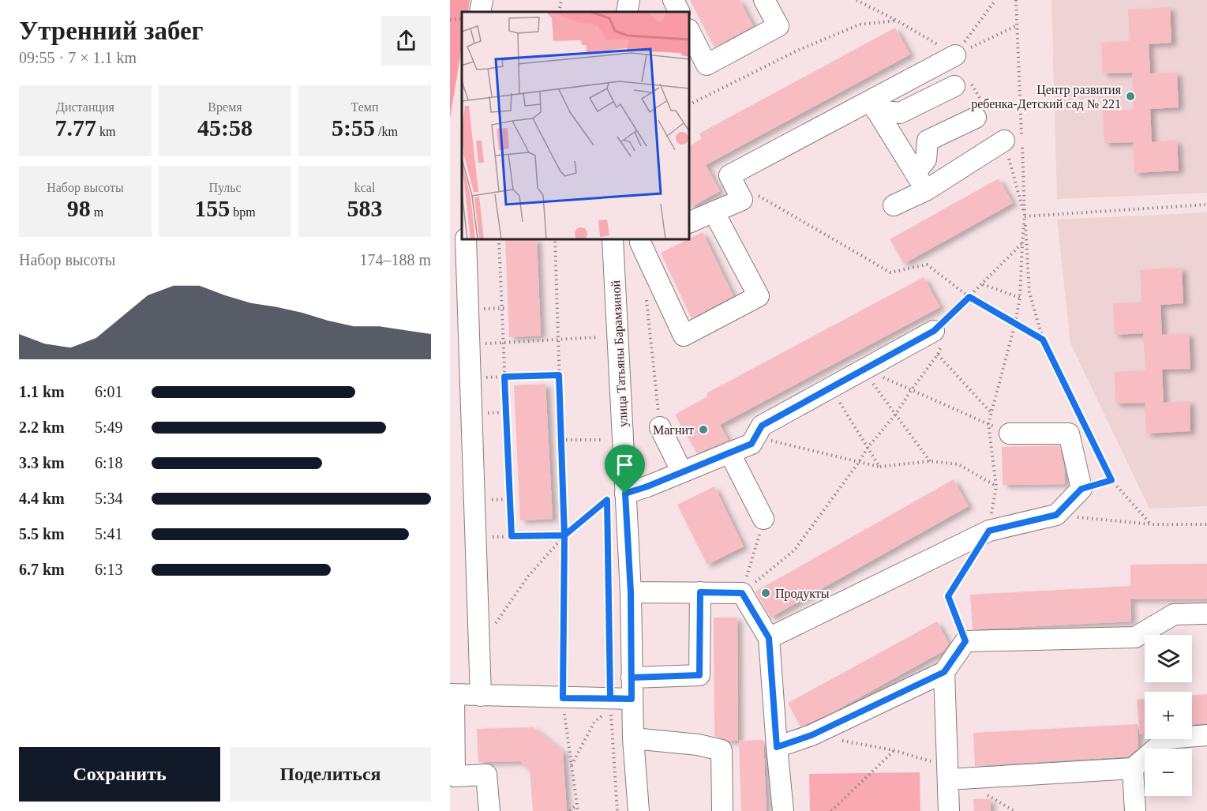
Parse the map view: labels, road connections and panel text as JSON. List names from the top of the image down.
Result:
{
  "streets": {
    "street": ["улица Татьяны Барамзиной"]
  },
  "places": ["Центр развития ребенка-Детский сад № 221", "Магнит", "Продукты"],
  "page": {
    "heading": ["Утренний забег", "09:55 · 7 × 1.1 km"],
    "stats": [
      ["Дистанция", "7.77 km"],
      ["Время", "45:58"],
      ["Темп", "5:55 /km"],
      ["Набор высоты", "98 m"],
      ["Пульс", "155 bpm"],
      ["kcal", "583"]
    ],
    "chart": ["Набор высоты", "174–188 m"],
    "list": [
      {
        "name": "1.1 km",
        "note": "6:01"
      },
      {
        "name": "2.2 km",
        "note": "5:49"
      },
      {
        "name": "3.3 km",
        "note": "6:18"
      },
      {
        "name": "4.4 km",
        "note": "5:34"
      },
      {
        "name": "5.5 km",
        "note": "5:41"
      },
      {
        "name": "6.7 km",
        "note": "6:13"
      }
    ],
    "map_buttons": ["+", "−"],
    "buttons": ["Сохранить", "Поделиться"]
  }
}
